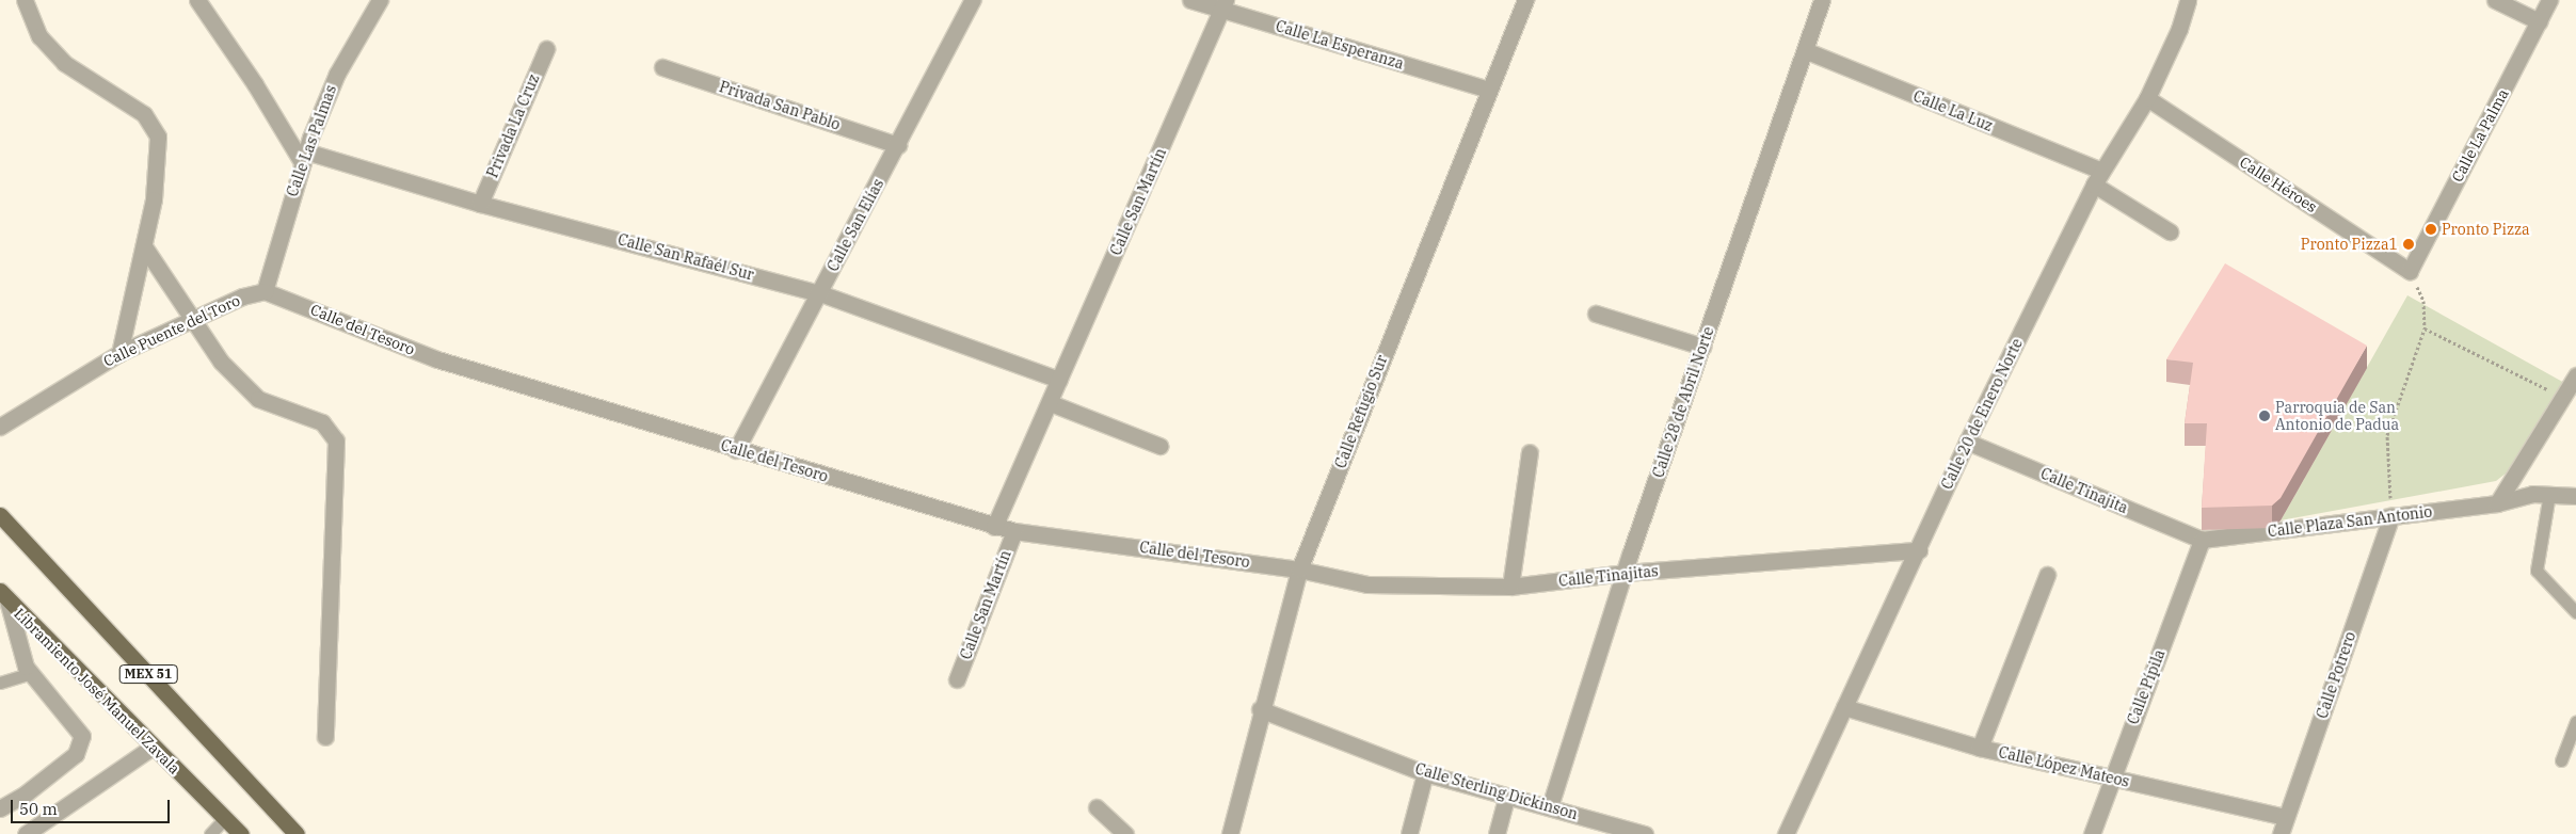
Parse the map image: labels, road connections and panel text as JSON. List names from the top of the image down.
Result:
{
  "streets": {
    "main road": ["MEX 51", "Libramiento José Manuel Zavala"],
    "street": [
      "Calle La Esperanza",
      "Privada San Pablo",
      "Calle La Luz",
      "Privada La Cruz",
      "Calle La Palma",
      "Calle Las Palmas",
      "Calle Héroes",
      "Calle San Martín",
      "Calle San Elías",
      "Calle San Rafaél Sur",
      "Calle del Tesoro",
      "Calle Puente del Toro",
      "Calle 28 de Abril Norte",
      "Calle Refugio Sur",
      "Calle 20 de Enero Norte",
      "Calle Tinajita",
      "Calle Plaza San Antonio",
      "Calle Tinajitas",
      "Calle Potrero",
      "Calle Pípila",
      "Calle López Mateos",
      "Calle Sterling Dickinson"
    ]
  },
  "crossings": [
    ["Calle La Esperanza", "Calle San Martín"],
    ["Calle La Esperanza", "Calle Refugio Sur"],
    ["Privada San Pablo", "Calle San Elías"],
    ["Calle La Luz", "Calle 28 de Abril Norte"],
    ["Calle La Luz", "Calle 20 de Enero Norte"],
    ["Privada La Cruz", "Calle San Rafaél Sur"],
    ["Calle La Palma", "Calle Héroes"],
    ["Calle Las Palmas", "Calle San Rafaél Sur"],
    ["Calle Las Palmas", "Calle del Tesoro"],
    ["Calle Las Palmas", "Calle Puente del Toro"],
    ["Calle Héroes", "Calle 20 de Enero Norte"],
    ["Calle San Martín", "Calle San Rafaél Sur"],
    ["Calle San Martín", "Calle del Tesoro"],
    ["Calle San Elías", "Calle San Rafaél Sur"],
    ["Calle San Elías", "Calle del Tesoro"],
    ["Calle del Tesoro", "Calle Puente del Toro"],
    ["Calle del Tesoro", "Calle Refugio Sur"],
    ["Calle del Tesoro", "Calle Tinajitas"],
    ["Calle 28 de Abril Norte", "Calle Tinajitas"],
    ["Calle 28 de Abril Norte", "Calle Sterling Dickinson"],
    ["Calle Refugio Sur", "Calle Tinajitas"],
    ["Calle Refugio Sur", "Calle Sterling Dickinson"],
    ["Calle 20 de Enero Norte", "Calle Tinajita"],
    ["Calle 20 de Enero Norte", "Calle Tinajitas"],
    ["Calle 20 de Enero Norte", "Calle López Mateos"],
    ["Calle Tinajita", "Calle Plaza San Antonio"],
    ["Calle Tinajita", "Calle Pípila"],
    ["Calle Plaza San Antonio", "Calle Potrero"],
    ["Calle Plaza San Antonio", "Calle Pípila"],
    ["Calle Potrero", "Calle López Mateos"],
    ["Calle Pípila", "Calle López Mateos"]
  ],
  "places": ["Pronto Pizza", "Pronto Pizza1", "Parroquia de San Antonio de Padua"],
  "scale_bar": "50 m"
}
